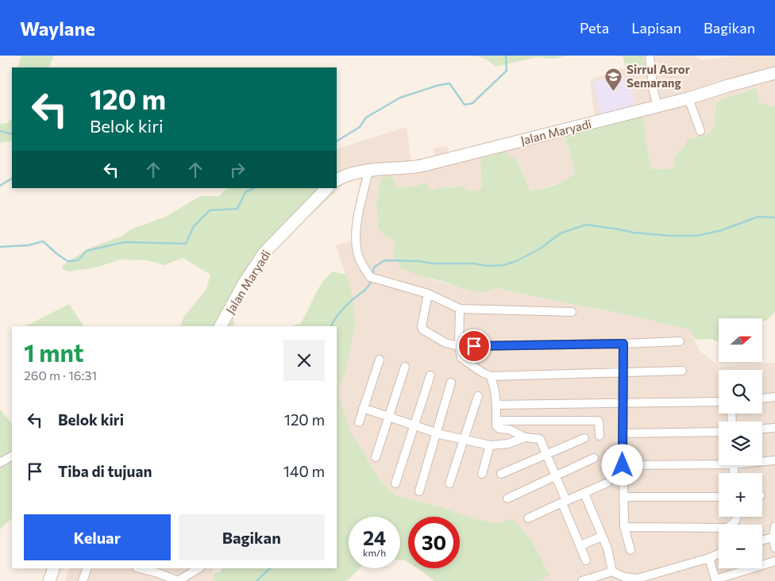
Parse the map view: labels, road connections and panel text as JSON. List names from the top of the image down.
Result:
{
  "streets": {
    "street": ["Jalan Maryadi"]
  },
  "places": {
    "school or university": ["Sirrul Asror Semarang"]
  },
  "north": "right",
  "page": {
    "header": "Waylane",
    "nav": ["Peta", "Lapisan", "Bagikan"],
    "turn": ["120 m", "Belok kiri"],
    "map_buttons": ["+", "−"],
    "heading": ["1 mnt", "260 m · 16:31"],
    "list": [
      {
        "name": "Belok kiri",
        "value": "120 m"
      },
      {
        "name": "Tiba di tujuan",
        "value": "140 m"
      }
    ],
    "buttons": ["Keluar", "Bagikan"],
    "speed": "24 km/h",
    "limit": "30"
  }
}
